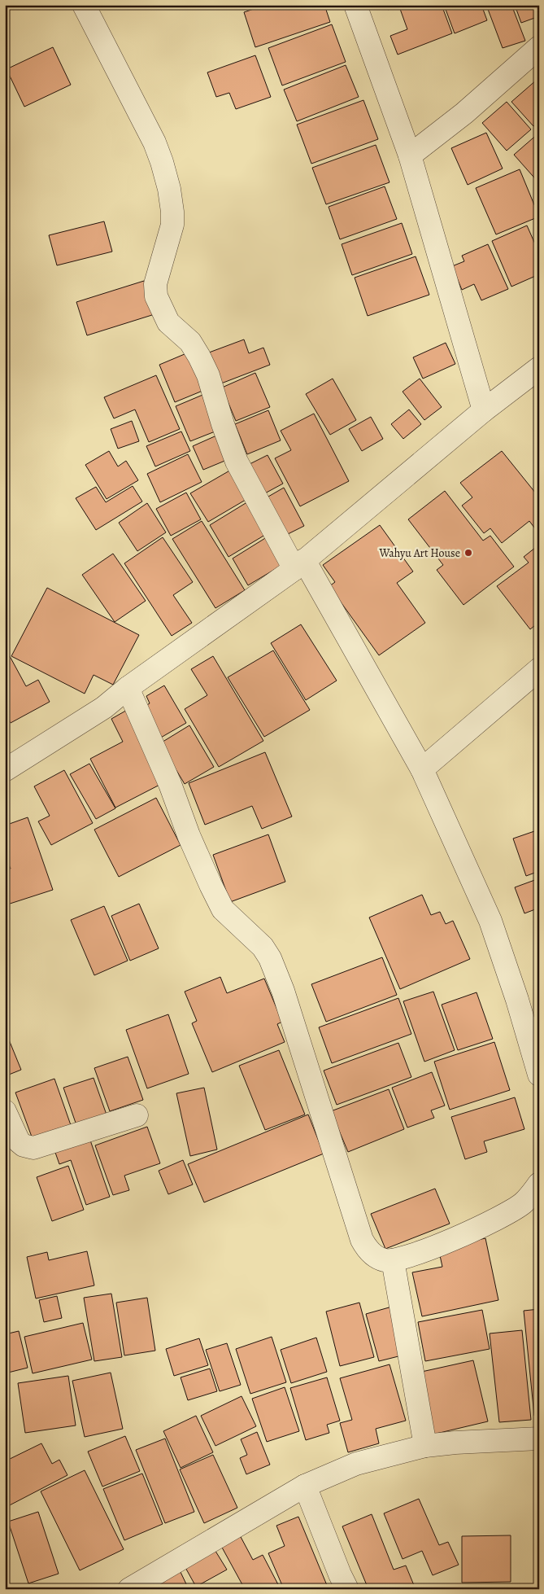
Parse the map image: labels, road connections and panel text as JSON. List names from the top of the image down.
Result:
{
  "places": ["Wahyu Art House"]
}
